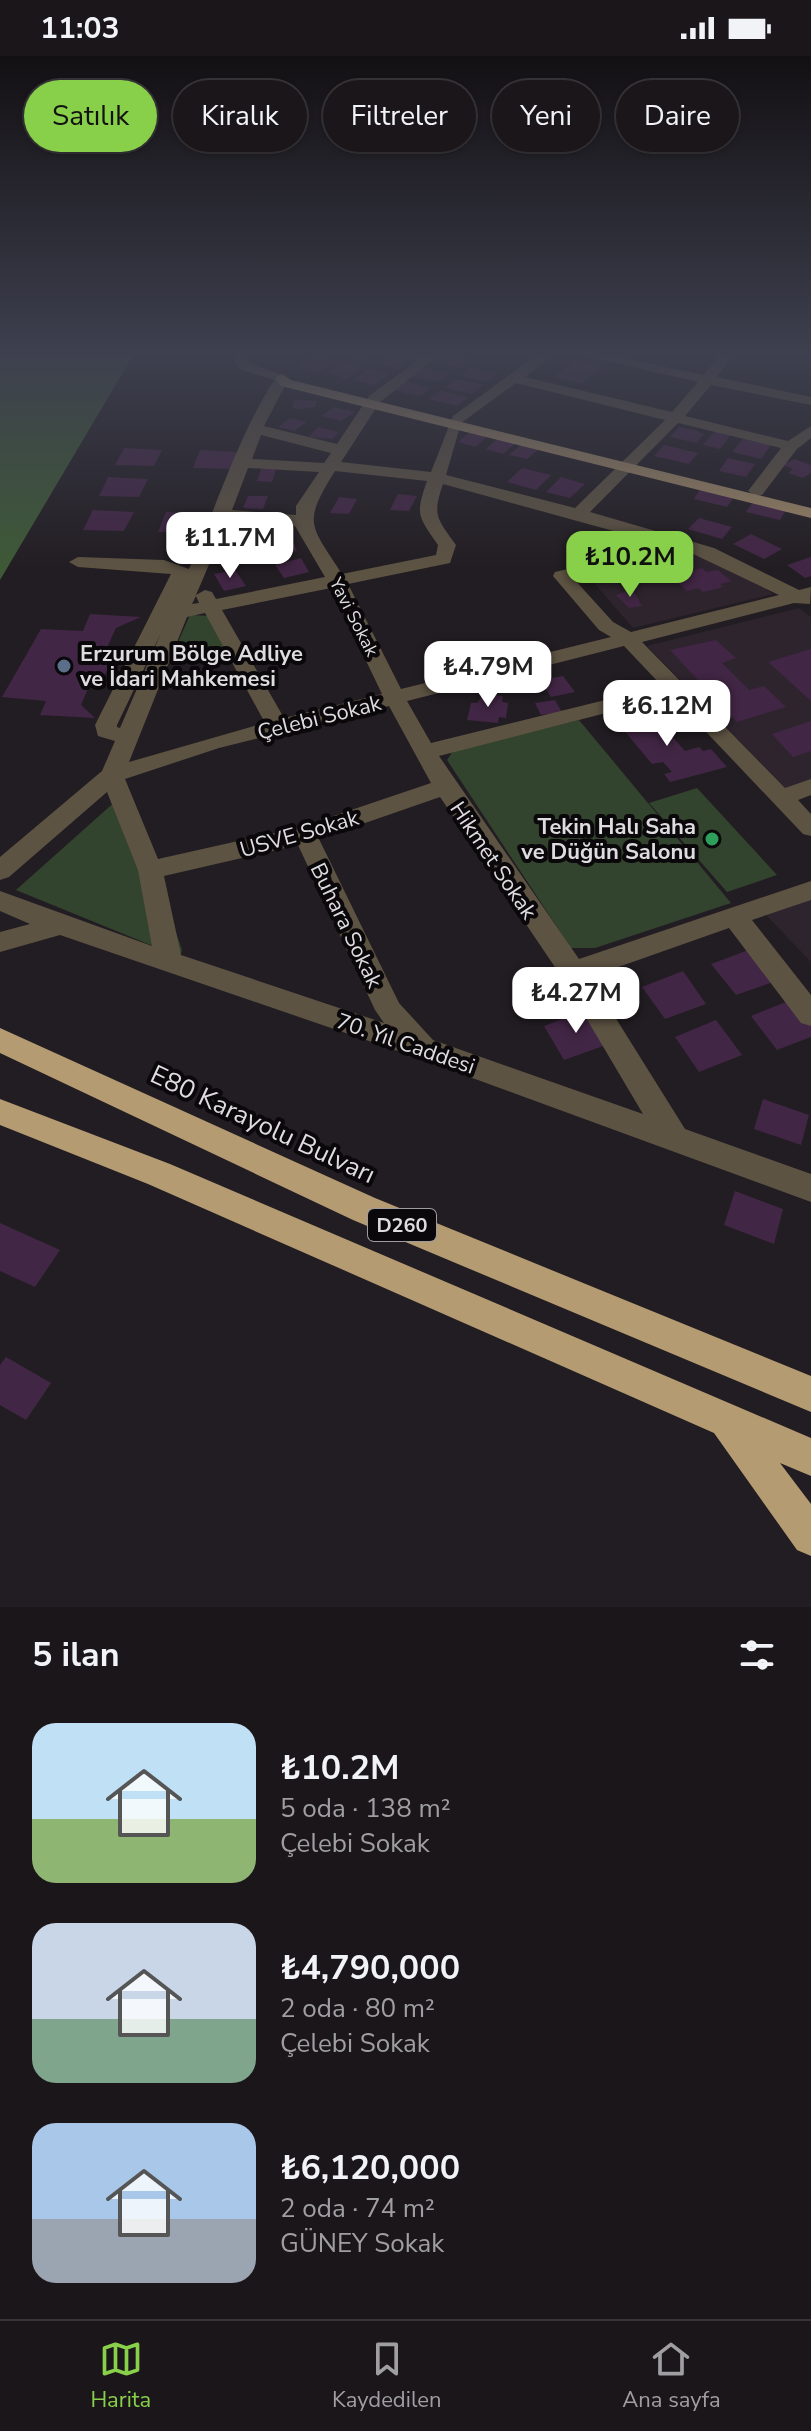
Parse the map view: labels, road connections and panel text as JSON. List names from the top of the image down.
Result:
{
  "streets": {
    "highway": ["E80 Karayolu Bulvarı", "D260"],
    "street": [
      "Yavi Sokak",
      "Çelebi Sokak",
      "USVE Sokak",
      "Hikmet Sokak",
      "Buhara Sokak",
      "70. Yıl Caddesi"
    ]
  },
  "crossings": [
    ["Yavi Sokak", "Çelebi Sokak"],
    ["Yavi Sokak", "Hikmet Sokak"],
    ["Çelebi Sokak", "Hikmet Sokak"],
    ["USVE Sokak", "Hikmet Sokak"],
    ["USVE Sokak", "Buhara Sokak"],
    ["Hikmet Sokak", "70. Yıl Caddesi"],
    ["Buhara Sokak", "70. Yıl Caddesi"]
  ],
  "places": ["Erzurum Bölge Adliye ve İdari Mahkemesi", "Tekin Halı Saha ve Düğün Salonu"],
  "page": {
    "status": "11:03",
    "chip": [
      "Satılık",
      "Kiralık",
      "Filtreler",
      "Yeni",
      "Daire"
    ],
    "price": [
      "₺11.7M",
      "₺10.2M",
      "₺4.79M",
      "₺6.12M",
      "₺4.27M"
    ],
    "heading": "5 ilan",
    "list": [
      {
        "name": "₺10.2M",
        "note": "5 oda · 138 m² · Çelebi Sokak"
      },
      {
        "name": "₺4,790,000",
        "note": "2 oda · 80 m² · Çelebi Sokak"
      },
      {
        "name": "₺6,120,000",
        "note": "2 oda · 74 m² · GÜNEY Sokak"
      }
    ],
    "tabs": ["Harita", "Kaydedilen", "Ana sayfa"]
  }
}
